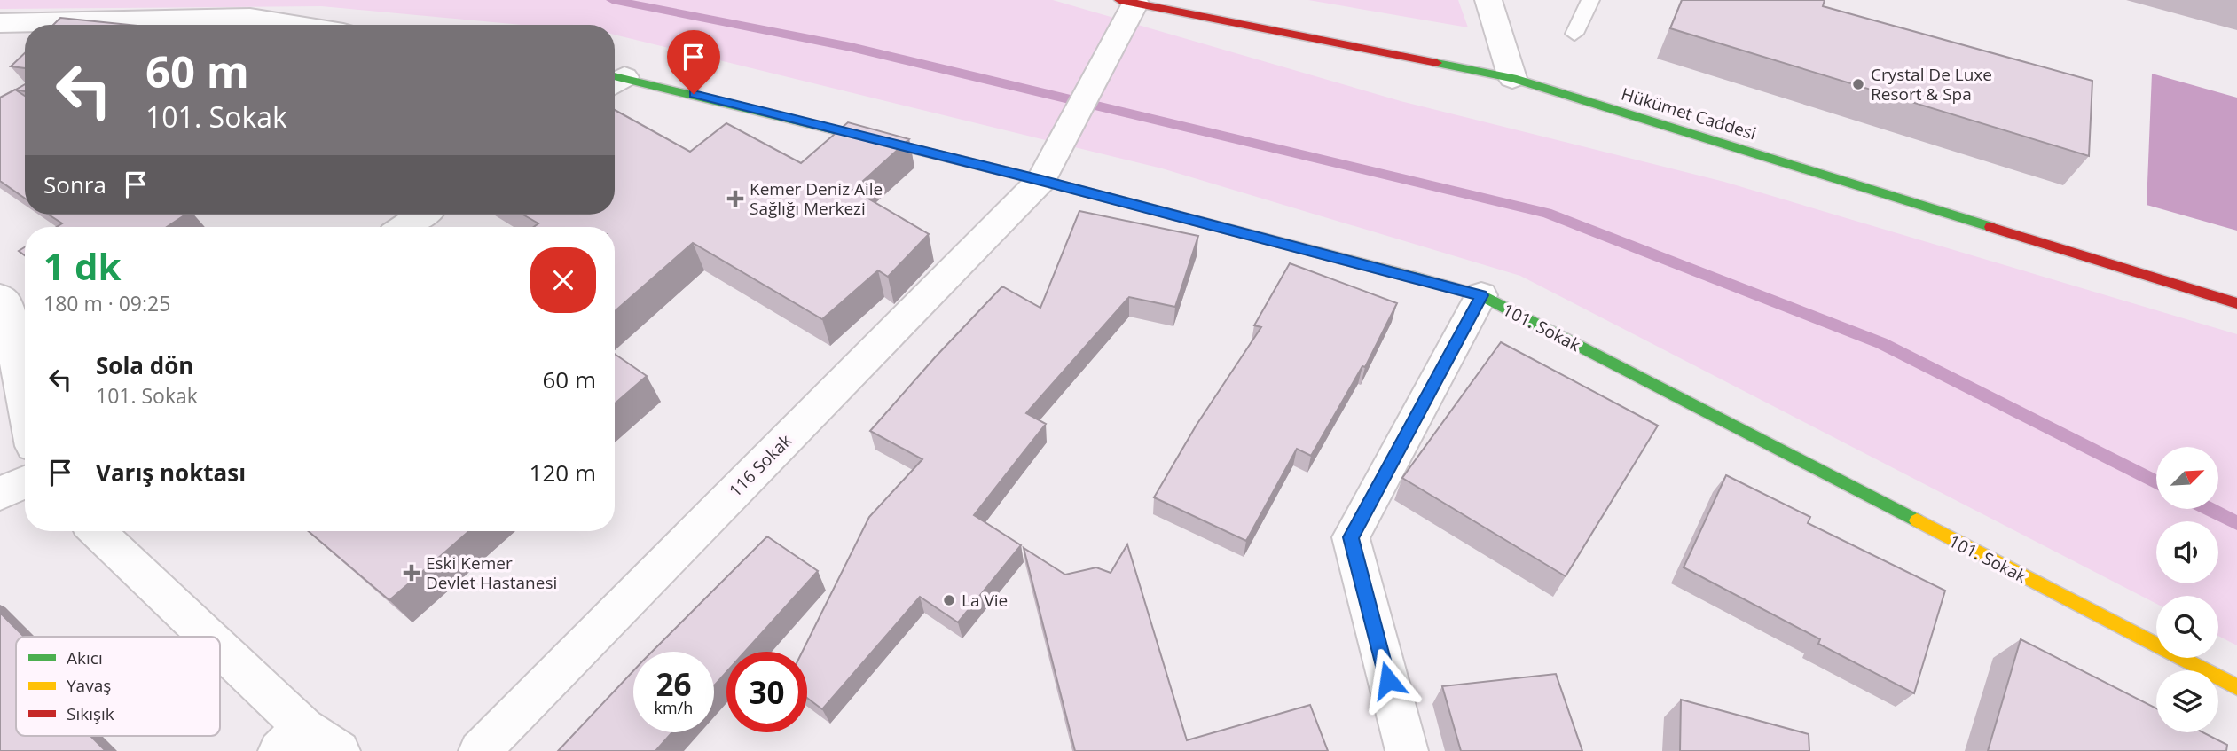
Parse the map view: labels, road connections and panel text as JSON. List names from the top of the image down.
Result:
{
  "streets": {
    "street": ["Hükümet Caddesi", "101. Sokak", "116 Sokak"]
  },
  "crossings": [
    ["Hükümet Caddesi", "116 Sokak"],
    ["101. Sokak", "116 Sokak"]
  ],
  "places": {
    "other": ["Crystal De Luxe Resort & Spa", "La Vie"],
    "health": ["Kemer Deniz Aile Sağlığı Merkezi", "Eski Kemer Devlet Hastanesi"]
  },
  "legend": ["Akıcı", "Yavaş", "Sıkışık"],
  "north": "top right",
  "page": {
    "turn": ["60 m", "101. Sokak"],
    "then": "Sonra",
    "heading": ["1 dk", "180 m · 09:25"],
    "list": [
      {
        "name": "Sola dön",
        "note": "101. Sokak",
        "value": "60 m"
      },
      {
        "name": "Varış noktası",
        "value": "120 m"
      }
    ],
    "speed": "26 km/h",
    "limit": "30"
  }
}
